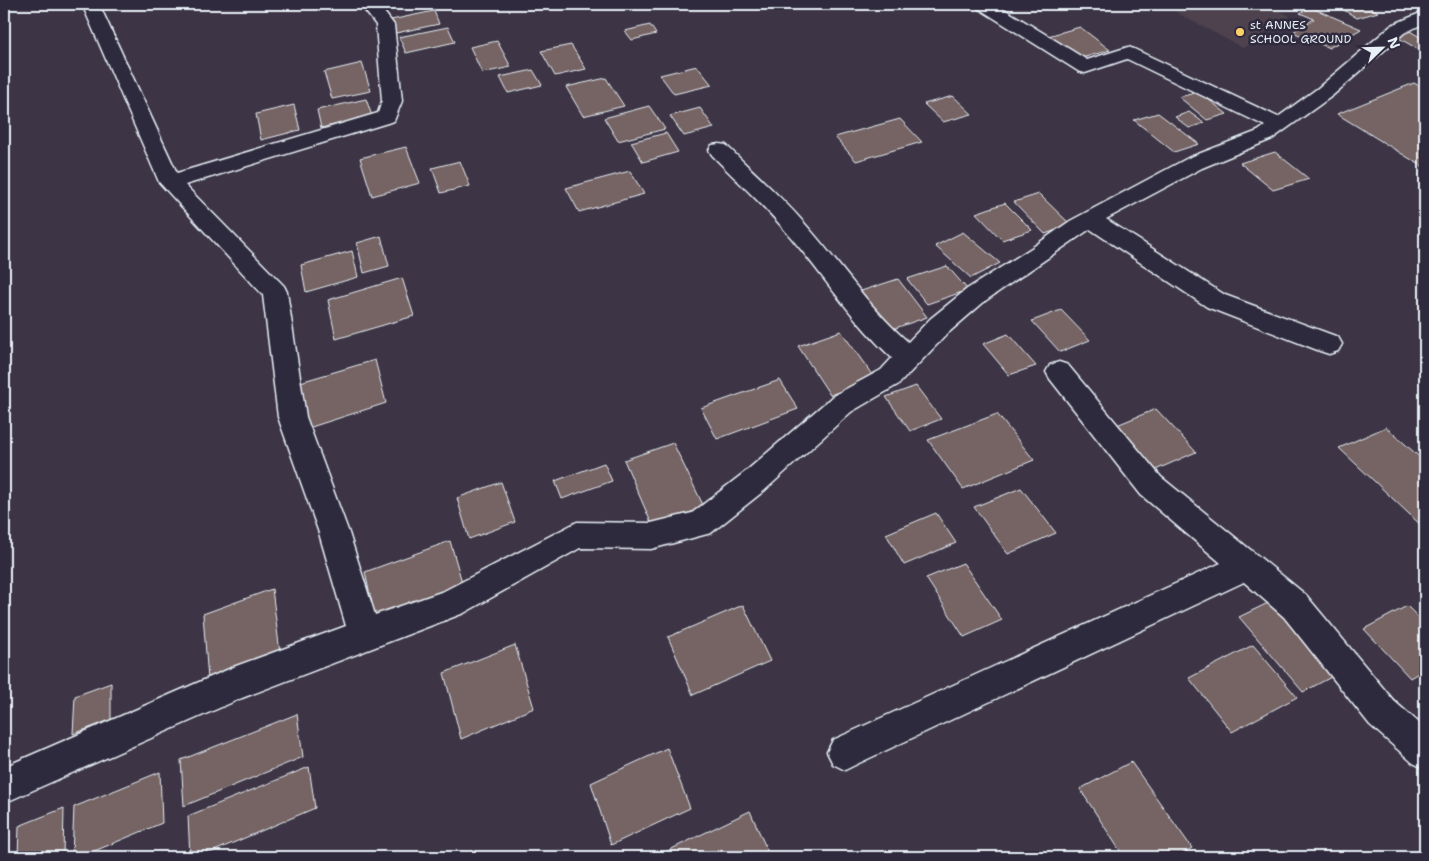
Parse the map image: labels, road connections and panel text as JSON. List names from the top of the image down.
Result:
{
  "places": ["st ANNES SCHOOL GROUND"],
  "north": "top right"
}
